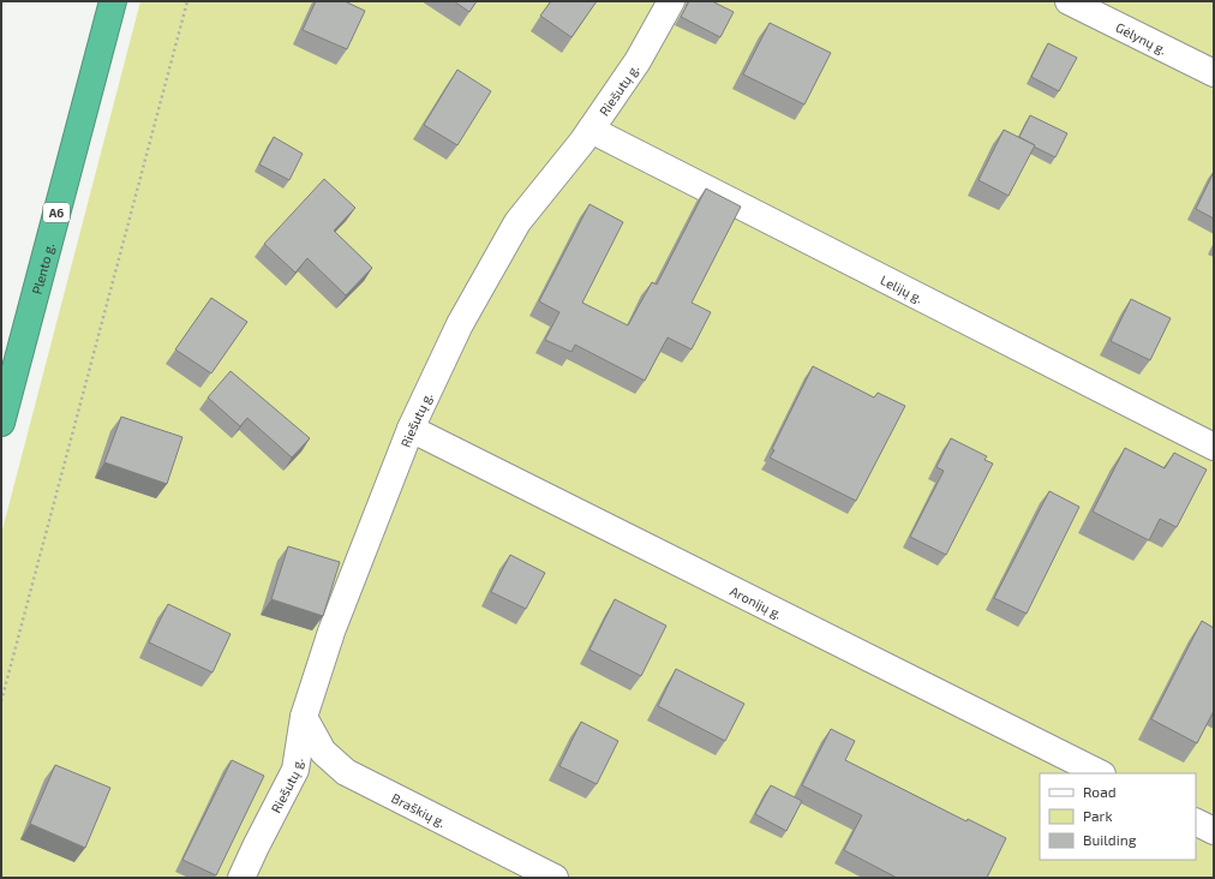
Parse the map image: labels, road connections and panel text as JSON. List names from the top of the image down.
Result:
{
  "streets": {
    "highway": ["A6", "Plento g."],
    "street": [
      "Gėlynų g.",
      "Riešutų g.",
      "Lelijų g.",
      "Aronijų g.",
      "Braškių g."
    ]
  },
  "crossings": [
    ["Riešutų g.", "Lelijų g."],
    ["Riešutų g.", "Aronijų g."],
    ["Riešutų g.", "Braškių g."]
  ],
  "legend": ["Road", "Park", "Building"]
}
